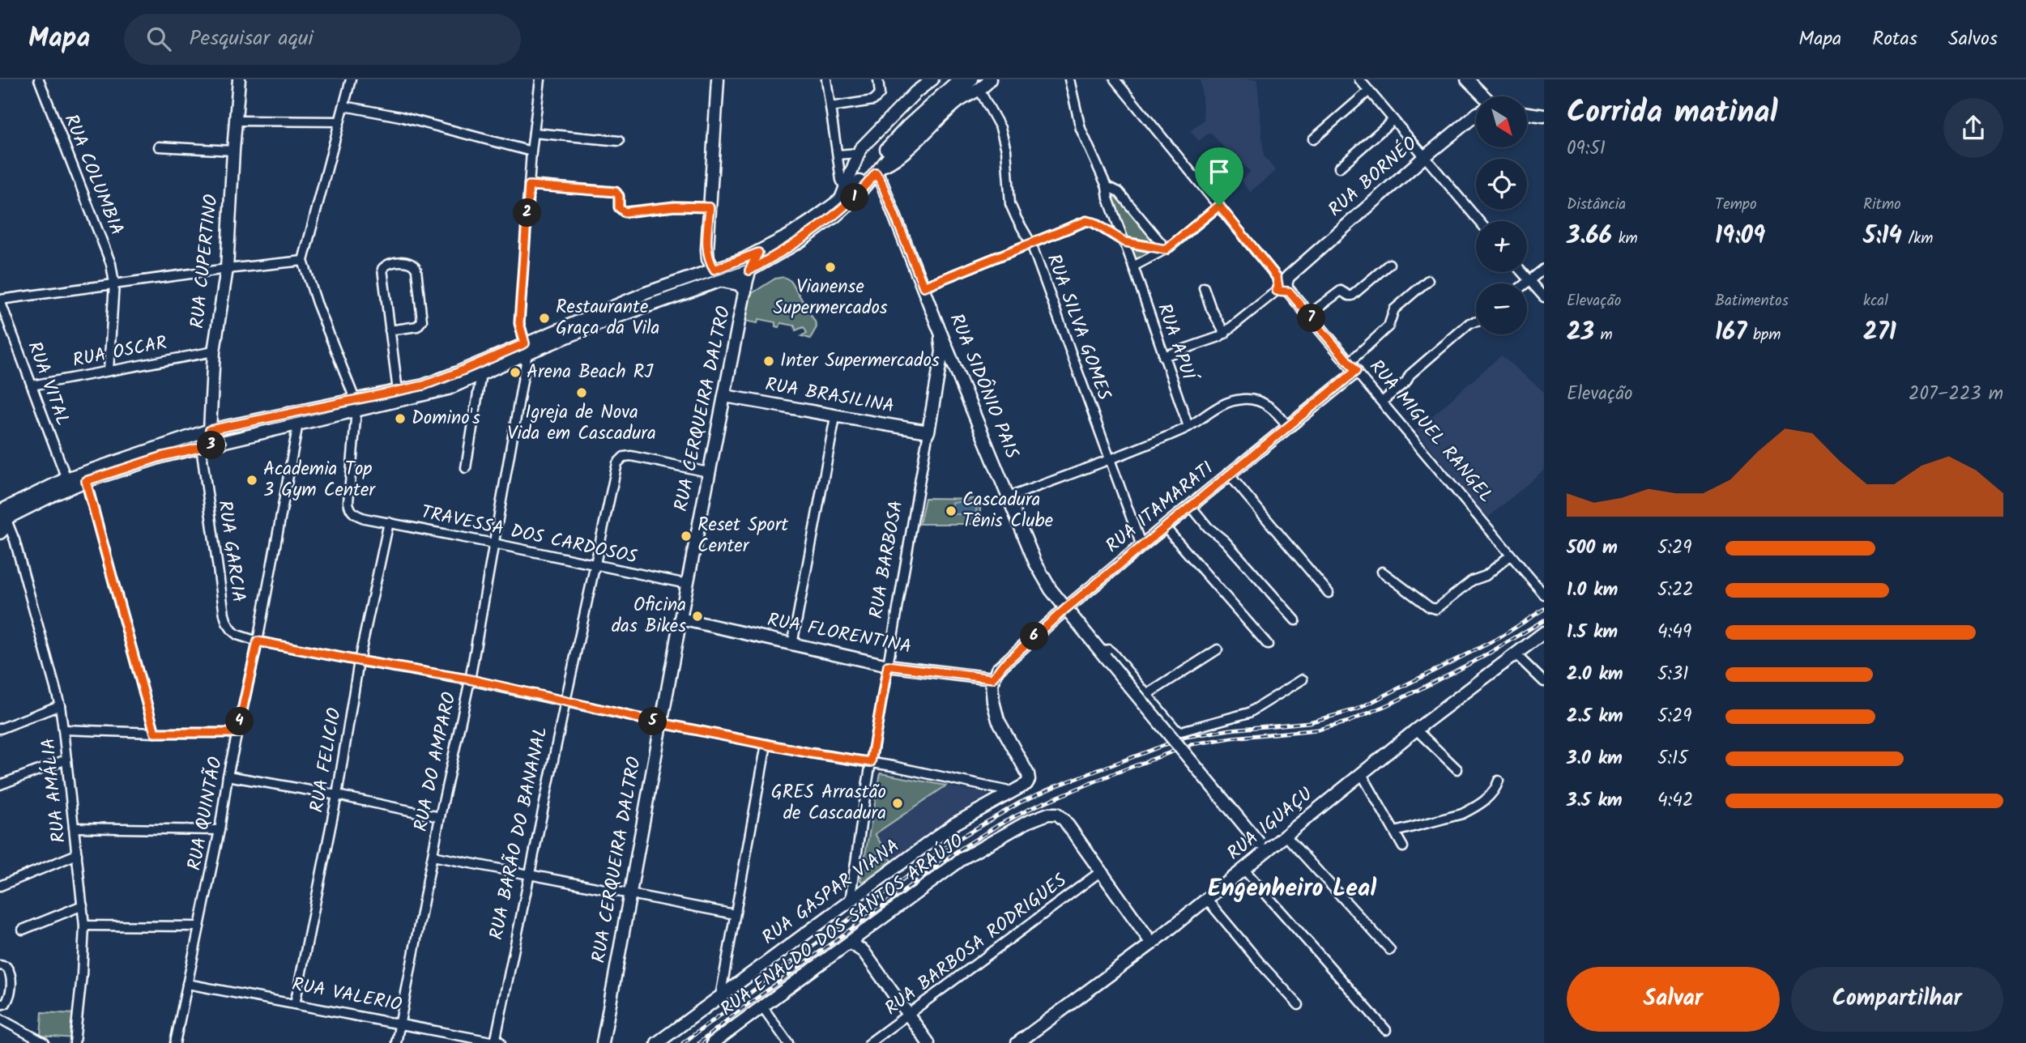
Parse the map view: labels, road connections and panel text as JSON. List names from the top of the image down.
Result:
{
  "streets": {
    "main road": [
      "RUA BORNÉO",
      "RUA CUPERTINO",
      "RUA SIDÔNIO PAIS",
      "RUA BRASILINA",
      "RUA CERQUEIRA DALTRO",
      "RUA MIGUEL RANGEL",
      "RUA ITAMARATI",
      "RUA BARBOSA",
      "RUA FLORENTINA",
      "RUA IGUAÇU",
      "RUA GASPAR VIANA",
      "RUA ENALDO DOS SANTOS ARAÚJO"
    ],
    "street": [
      "RUA COLUMBIA",
      "RUA SILVA GOMES",
      "RUA APUÍ",
      "RUA OSCAR",
      "RUA VITAL",
      "TRAVESSA DOS CARDOSOS",
      "RUA GARCIA",
      "RUA FELICIO",
      "RUA DO AMPARO",
      "RUA AMÁLIA",
      "RUA QUINTÃO",
      "RUA BARÃO DO BANANAL",
      "RUA BARBOSA RODRIGUES",
      "RUA VALERIO"
    ]
  },
  "crossings": [
    ["RUA COLUMBIA", "RUA OSCAR"],
    ["RUA CUPERTINO", "RUA OSCAR"],
    ["RUA SILVA GOMES", "RUA ITAMARATI"],
    ["RUA OSCAR", "RUA VITAL"],
    ["RUA SIDÔNIO PAIS", "RUA ITAMARATI"],
    ["RUA SIDÔNIO PAIS", "RUA BARBOSA"],
    ["RUA SIDÔNIO PAIS", "RUA IGUAÇU"],
    ["RUA BRASILINA", "RUA CERQUEIRA DALTRO"],
    ["RUA BRASILINA", "RUA BARBOSA"],
    ["RUA CERQUEIRA DALTRO", "TRAVESSA DOS CARDOSOS"],
    ["RUA CERQUEIRA DALTRO", "RUA GARCIA"],
    ["RUA CERQUEIRA DALTRO", "RUA FLORENTINA"],
    ["RUA CERQUEIRA DALTRO", "RUA BARÃO DO BANANAL"],
    ["RUA MIGUEL RANGEL", "RUA ITAMARATI"],
    ["RUA ITAMARATI", "RUA FLORENTINA"],
    ["RUA ITAMARATI", "RUA GASPAR VIANA"],
    ["TRAVESSA DOS CARDOSOS", "RUA FELICIO"],
    ["TRAVESSA DOS CARDOSOS", "RUA DO AMPARO"],
    ["TRAVESSA DOS CARDOSOS", "RUA BARÃO DO BANANAL"],
    ["RUA GARCIA", "RUA BARBOSA"],
    ["RUA GARCIA", "RUA FELICIO"],
    ["RUA GARCIA", "RUA DO AMPARO"],
    ["RUA GARCIA", "RUA QUINTÃO"],
    ["RUA GARCIA", "RUA BARÃO DO BANANAL"],
    ["RUA GARCIA", "RUA GASPAR VIANA"],
    ["RUA BARBOSA", "RUA FLORENTINA"],
    ["RUA BARBOSA", "RUA GASPAR VIANA"],
    ["RUA FLORENTINA", "RUA GASPAR VIANA"],
    ["RUA FELICIO", "RUA VALERIO"],
    ["RUA DO AMPARO", "RUA VALERIO"],
    ["RUA QUINTÃO", "RUA VALERIO"],
    ["RUA BARÃO DO BANANAL", "RUA VALERIO"],
    ["RUA ENALDO DOS SANTOS ARAÚJO", "RUA BARBOSA RODRIGUES"]
  ],
  "districts": ["Engenheiro Leal"],
  "places": [
    "Vianense Supermercados",
    "Restaurante Graça da Vila",
    "Inter Supermercados",
    "Arena Beach RJ",
    "Igreja de Nova Vida em Cascadura",
    "Domino's",
    "Academia Top 3 Gym Center",
    "Cascadura Tênis Clube",
    "Reset Sport Center",
    "Oficina das Bikes",
    "GRES Arrastão de Cascadura"
  ],
  "north": "bottom right",
  "page": {
    "header": "Mapa",
    "search": "Pesquisar aqui",
    "nav": ["Mapa", "Rotas", "Salvos"],
    "heading": ["Corrida matinal", "09:51"],
    "map_buttons": ["+", "−"],
    "stats": [
      ["Distância", "3.66 km"],
      ["Tempo", "19:09"],
      ["Ritmo", "5:14 /km"],
      ["Elevação", "23 m"],
      ["Batimentos", "167 bpm"],
      ["kcal", "271"]
    ],
    "pins": [
      "1",
      "2",
      "7",
      "3",
      "6",
      "4",
      "5"
    ],
    "chart": ["Elevação", "207–223 m"],
    "list": [
      {
        "name": "500 m",
        "note": "5:29"
      },
      {
        "name": "1.0 km",
        "note": "5:22"
      },
      {
        "name": "1.5 km",
        "note": "4:49"
      },
      {
        "name": "2.0 km",
        "note": "5:31"
      },
      {
        "name": "2.5 km",
        "note": "5:29"
      },
      {
        "name": "3.0 km",
        "note": "5:15"
      },
      {
        "name": "3.5 km",
        "note": "4:42"
      }
    ],
    "buttons": ["Salvar", "Compartilhar"]
  }
}
